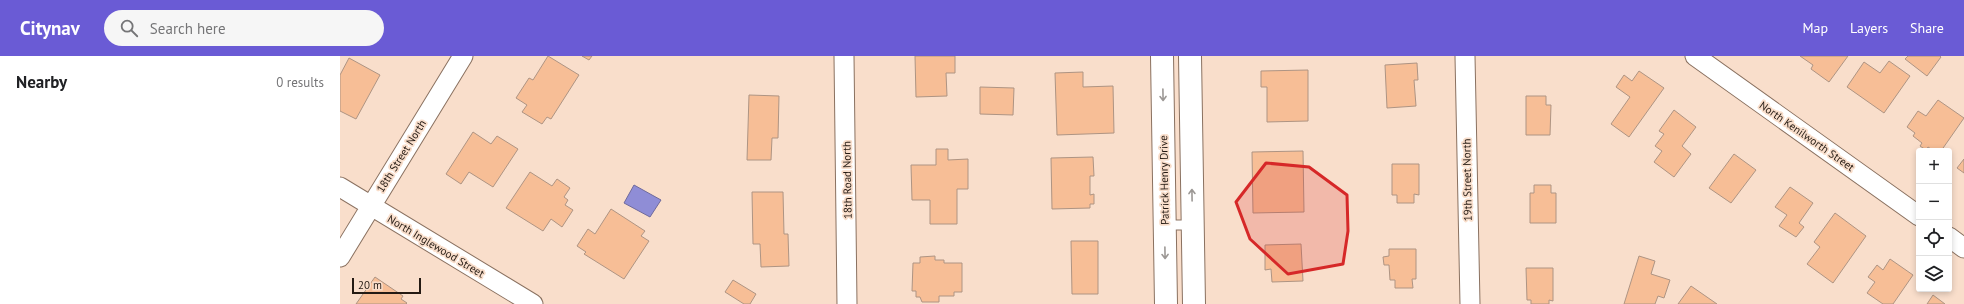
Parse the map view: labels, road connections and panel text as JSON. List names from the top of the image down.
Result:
{
  "streets": {
    "street": [
      "North Kenilworth Street",
      "18th Street North",
      "18th Road North",
      "Patrick Henry Drive",
      "19th Street North",
      "North Inglewood Street"
    ]
  },
  "crossings": [
    ["18th Street North", "North Inglewood Street"]
  ],
  "scale_bar": "20 m",
  "page": {
    "header": "Citynav",
    "search": "Search here",
    "nav": ["Map", "Layers", "Share"],
    "heading": ["Nearby", "0 results"],
    "map_buttons": ["+", "−"],
    "scale": "20 m"
  }
}
